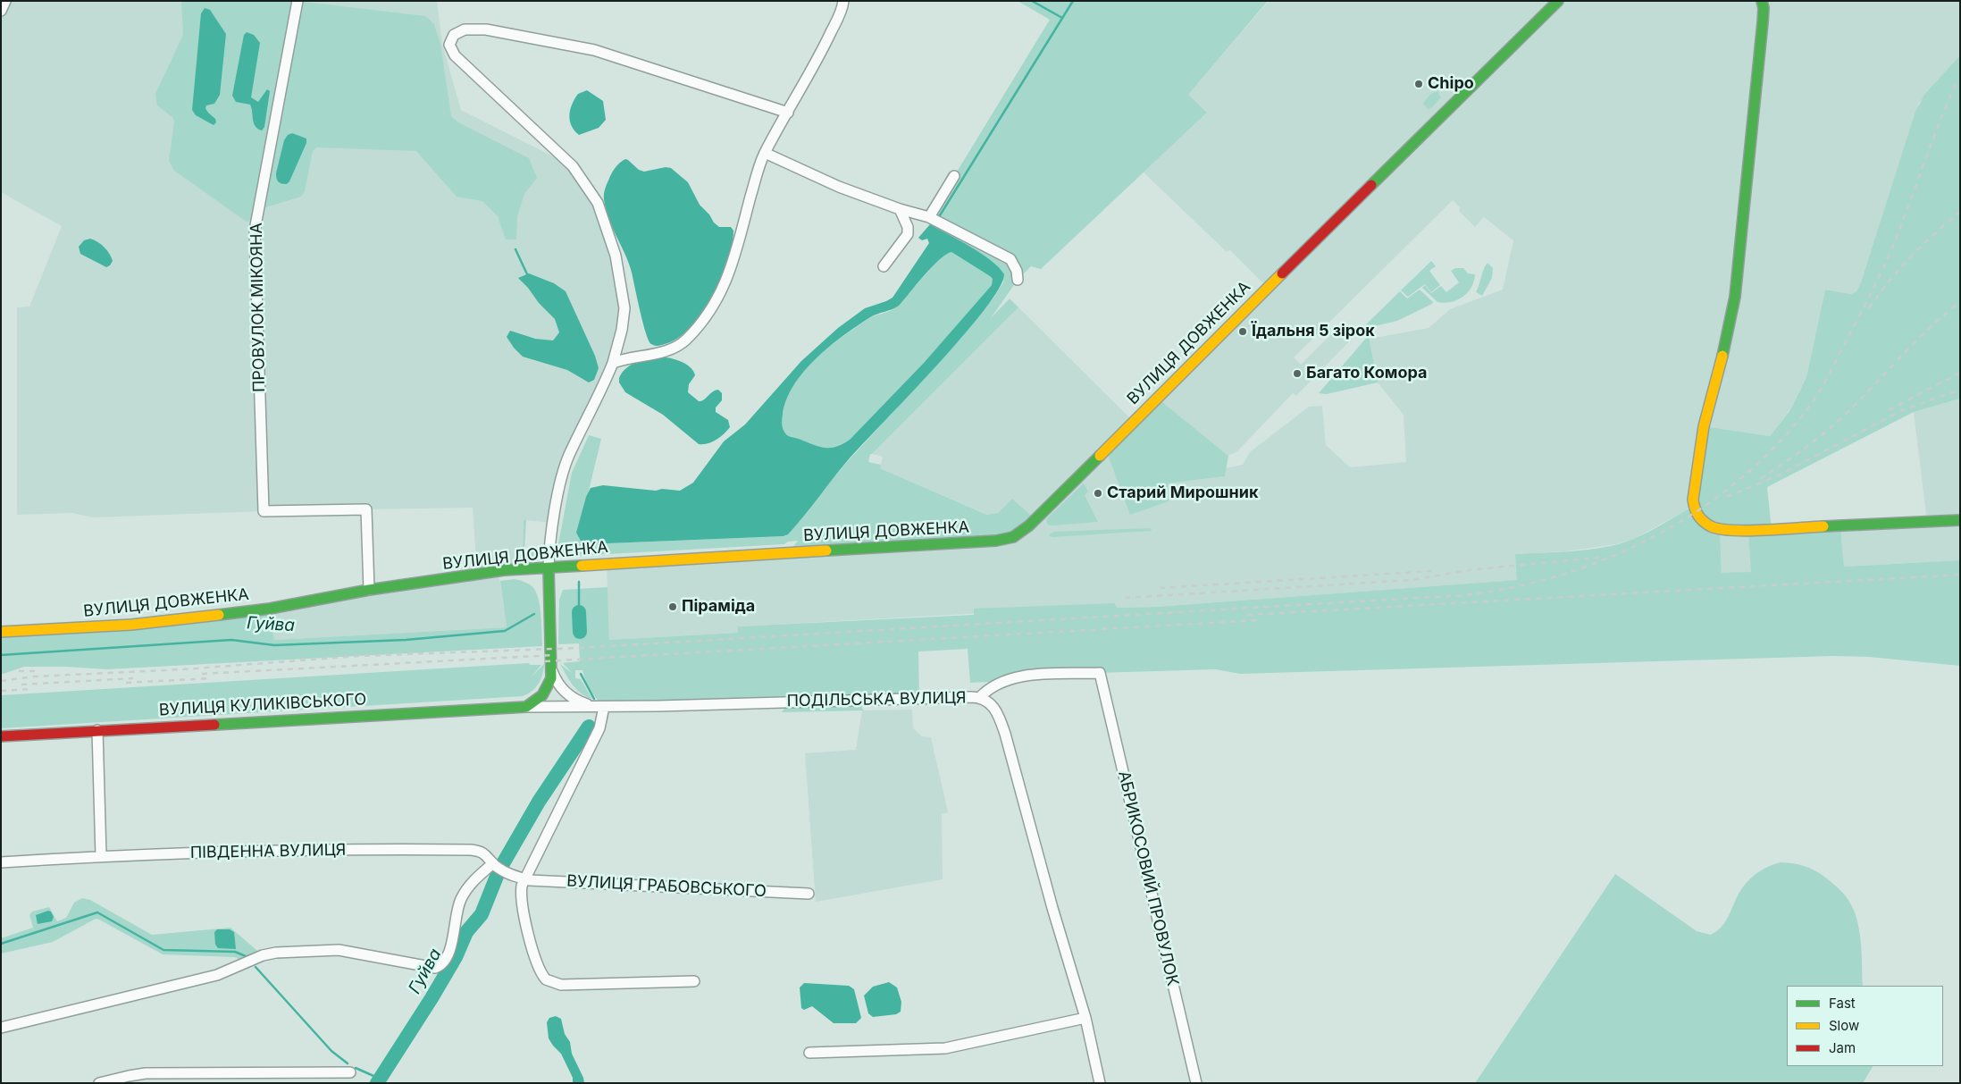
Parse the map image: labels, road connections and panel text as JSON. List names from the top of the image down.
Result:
{
  "streets": {
    "street": [
      "ПРОВУЛОК МІКОЯНА",
      "ВУЛИЦЯ ДОВЖЕНКА",
      "ПОДІЛЬСЬКА ВУЛИЦЯ",
      "ВУЛИЦЯ КУЛИКІВСЬКОГО",
      "ПІВДЕННА ВУЛИЦЯ",
      "АБРИКОСОВИЙ ПРОВУЛОК",
      "ВУЛИЦЯ ГРАБОВСЬКОГО"
    ]
  },
  "crossings": [
    ["ПРОВУЛОК МІКОЯНА", "ВУЛИЦЯ ДОВЖЕНКА"],
    ["ПОДІЛЬСЬКА ВУЛИЦЯ", "ВУЛИЦЯ КУЛИКІВСЬКОГО"],
    ["ПОДІЛЬСЬКА ВУЛИЦЯ", "АБРИКОСОВИЙ ПРОВУЛОК"],
    ["ПІВДЕННА ВУЛИЦЯ", "ВУЛИЦЯ ГРАБОВСЬКОГО"]
  ],
  "water": ["Гуйва"],
  "places": [
    "Chipo",
    "Їдальня 5 зірок",
    "Багато Комора",
    "Старий Мирошник",
    "Піраміда"
  ],
  "legend": ["Fast", "Slow", "Jam"]
}
